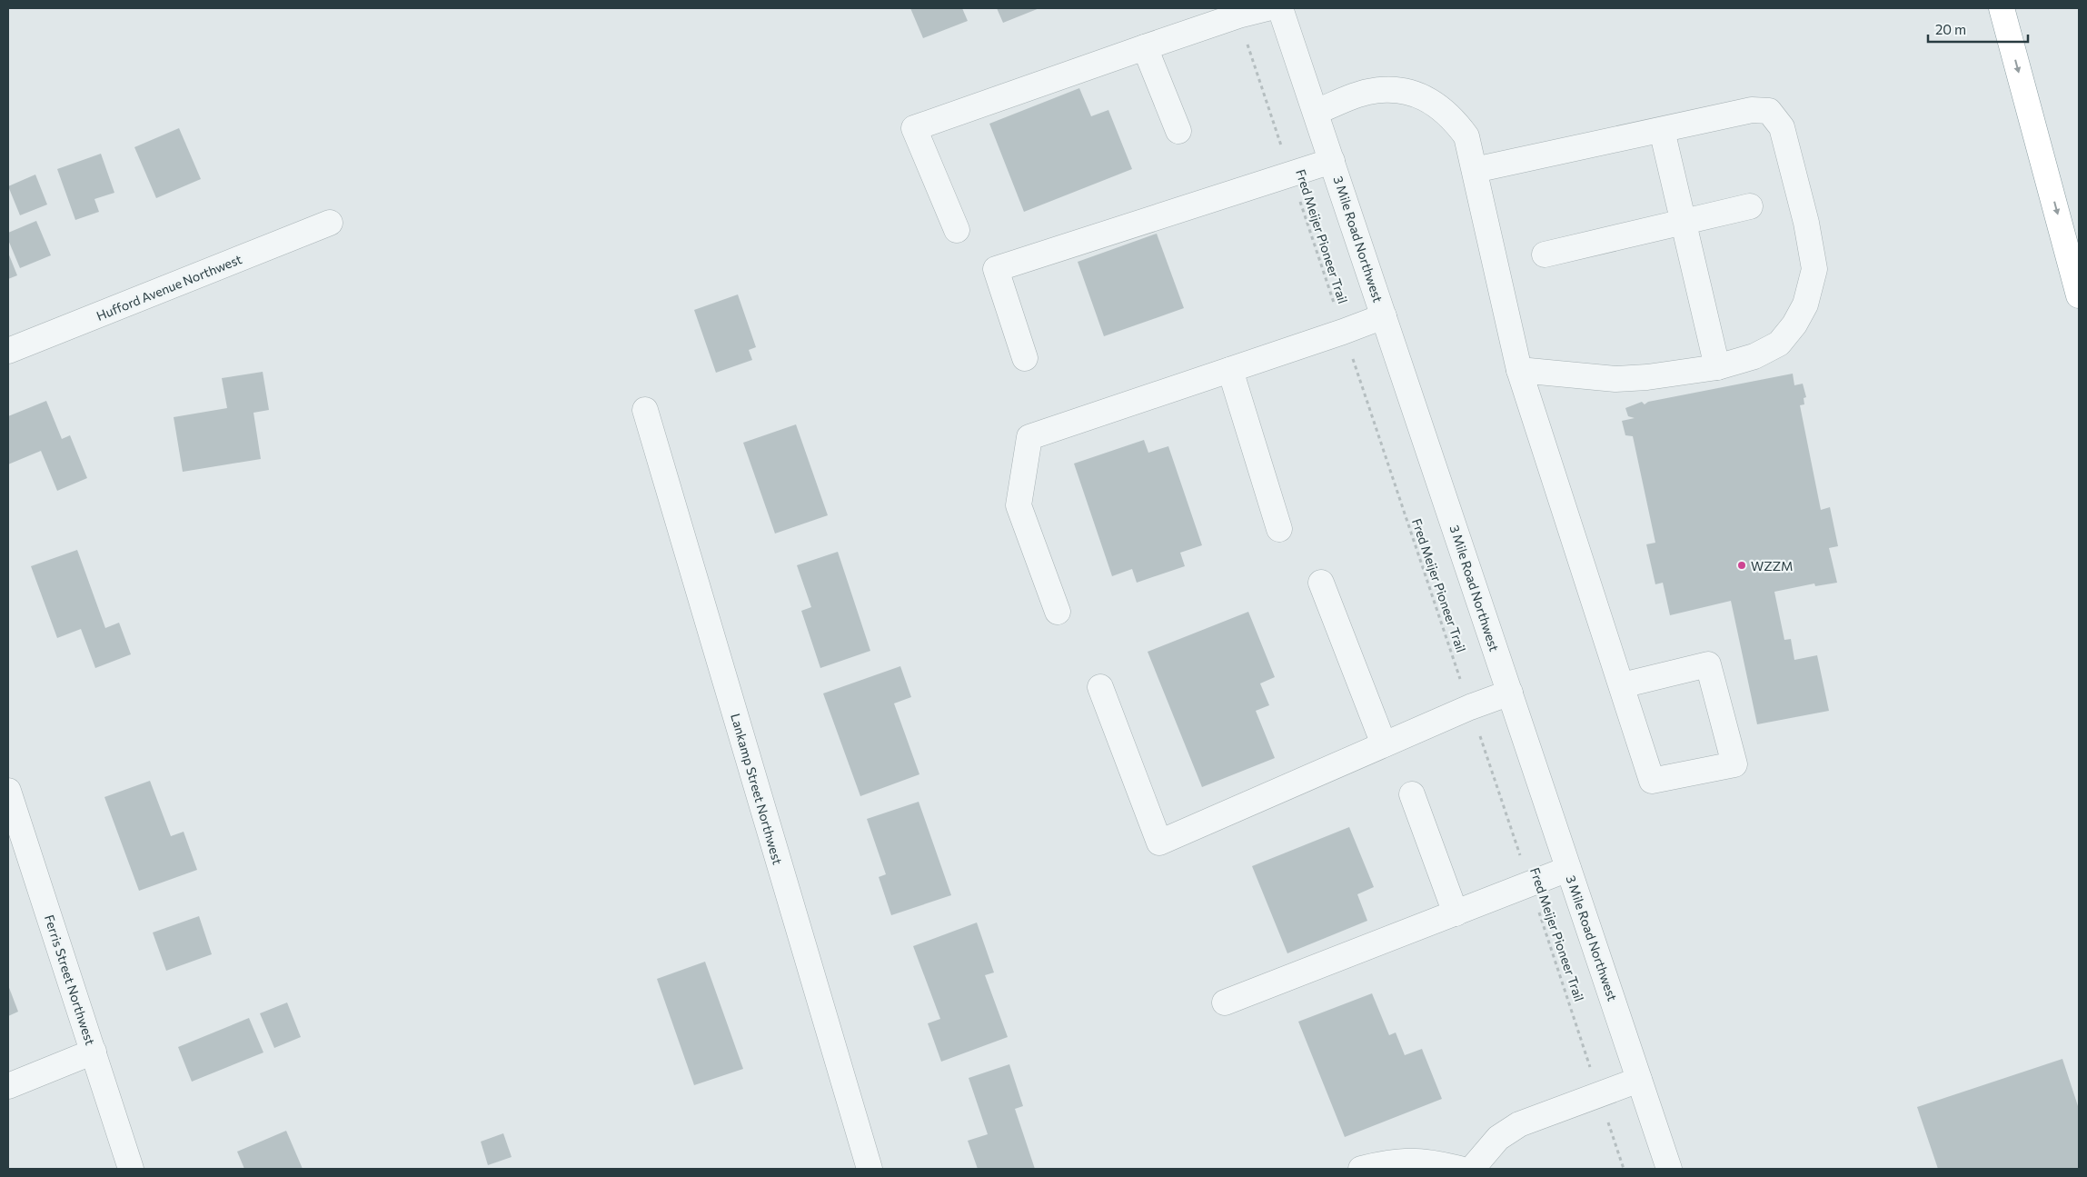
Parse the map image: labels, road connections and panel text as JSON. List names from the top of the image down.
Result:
{
  "streets": {
    "street": [
      "3 Mile Road Northwest",
      "Hufford Avenue Northwest",
      "Lankamp Street Northwest",
      "Ferris Street Northwest"
    ],
    "path": ["Fred Meijer Pioneer Trail"]
  },
  "places": ["WZZM"],
  "scale_bar": "20 m"
}
